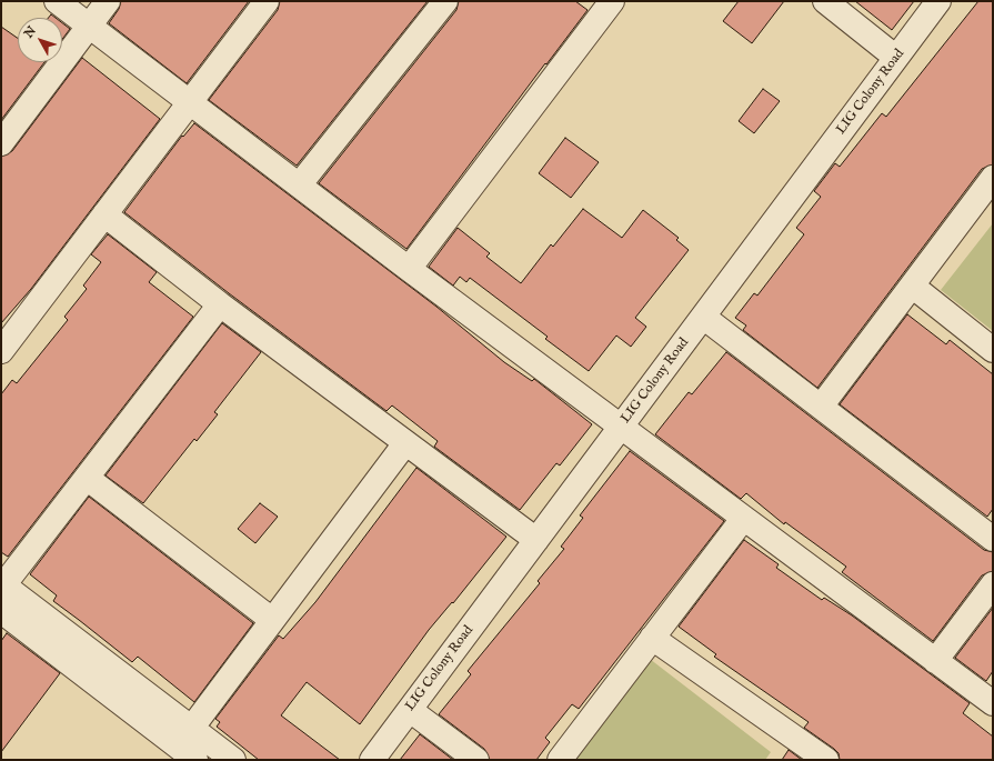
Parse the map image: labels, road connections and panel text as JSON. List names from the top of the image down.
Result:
{
  "streets": {
    "street": ["LIG Colony Road"]
  },
  "north": "top left"
}
